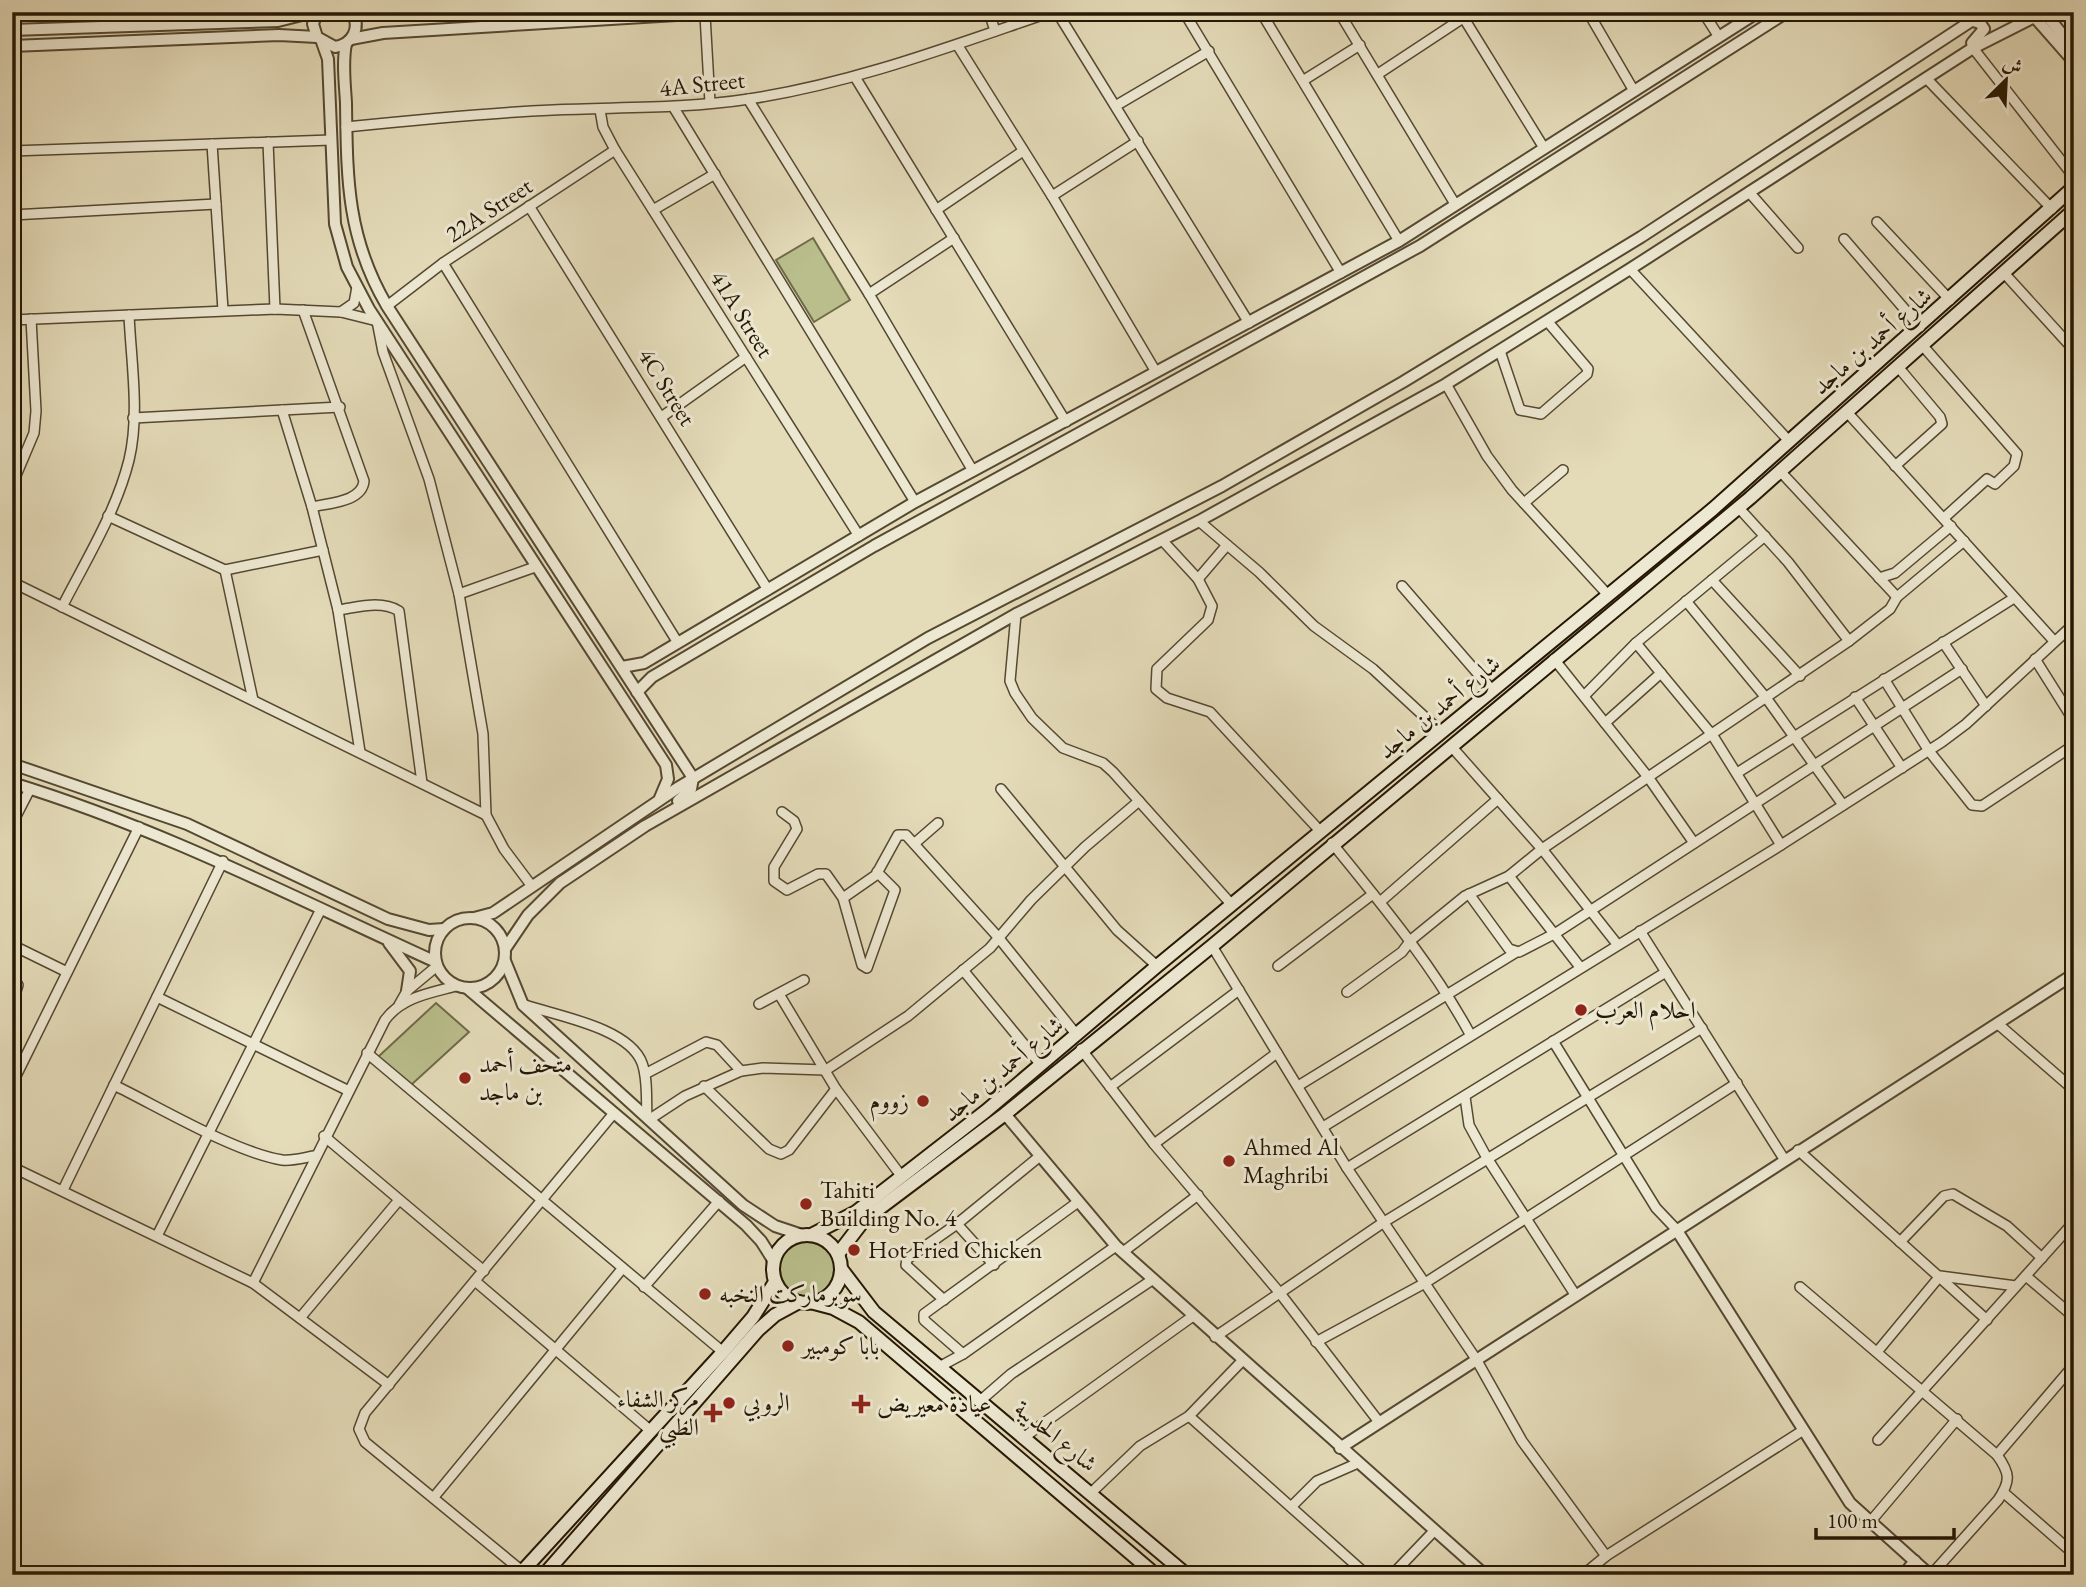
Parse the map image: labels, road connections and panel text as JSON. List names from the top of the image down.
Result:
{
  "streets": {
    "main road": ["شارع أحمد بن ماجد", "شارع الحديبة"],
    "street": [
      "4A Street",
      "22A Street",
      "41A Street",
      "4C Street"
    ]
  },
  "crossings": [
    ["4A Street", "41A Street"],
    ["22A Street", "41A Street"],
    ["22A Street", "4C Street"],
    ["شارع أحمد بن ماجد", "شارع الحديبة"]
  ],
  "places": {
    "other": [
      "احلام العرب",
      "متحف أحمد بن ماجد",
      "زووم",
      "Ahmed Al Maghribi",
      "Tahiti Building No. 4",
      "Hot Fried Chicken",
      "سوبرماركت النخبه",
      "بابا كومبير",
      "الروبي"
    ],
    "health": ["عيادة معيريض", "مركز الشفاء الطبي"]
  },
  "scale_bar": "100 m",
  "north": "top right"
}
